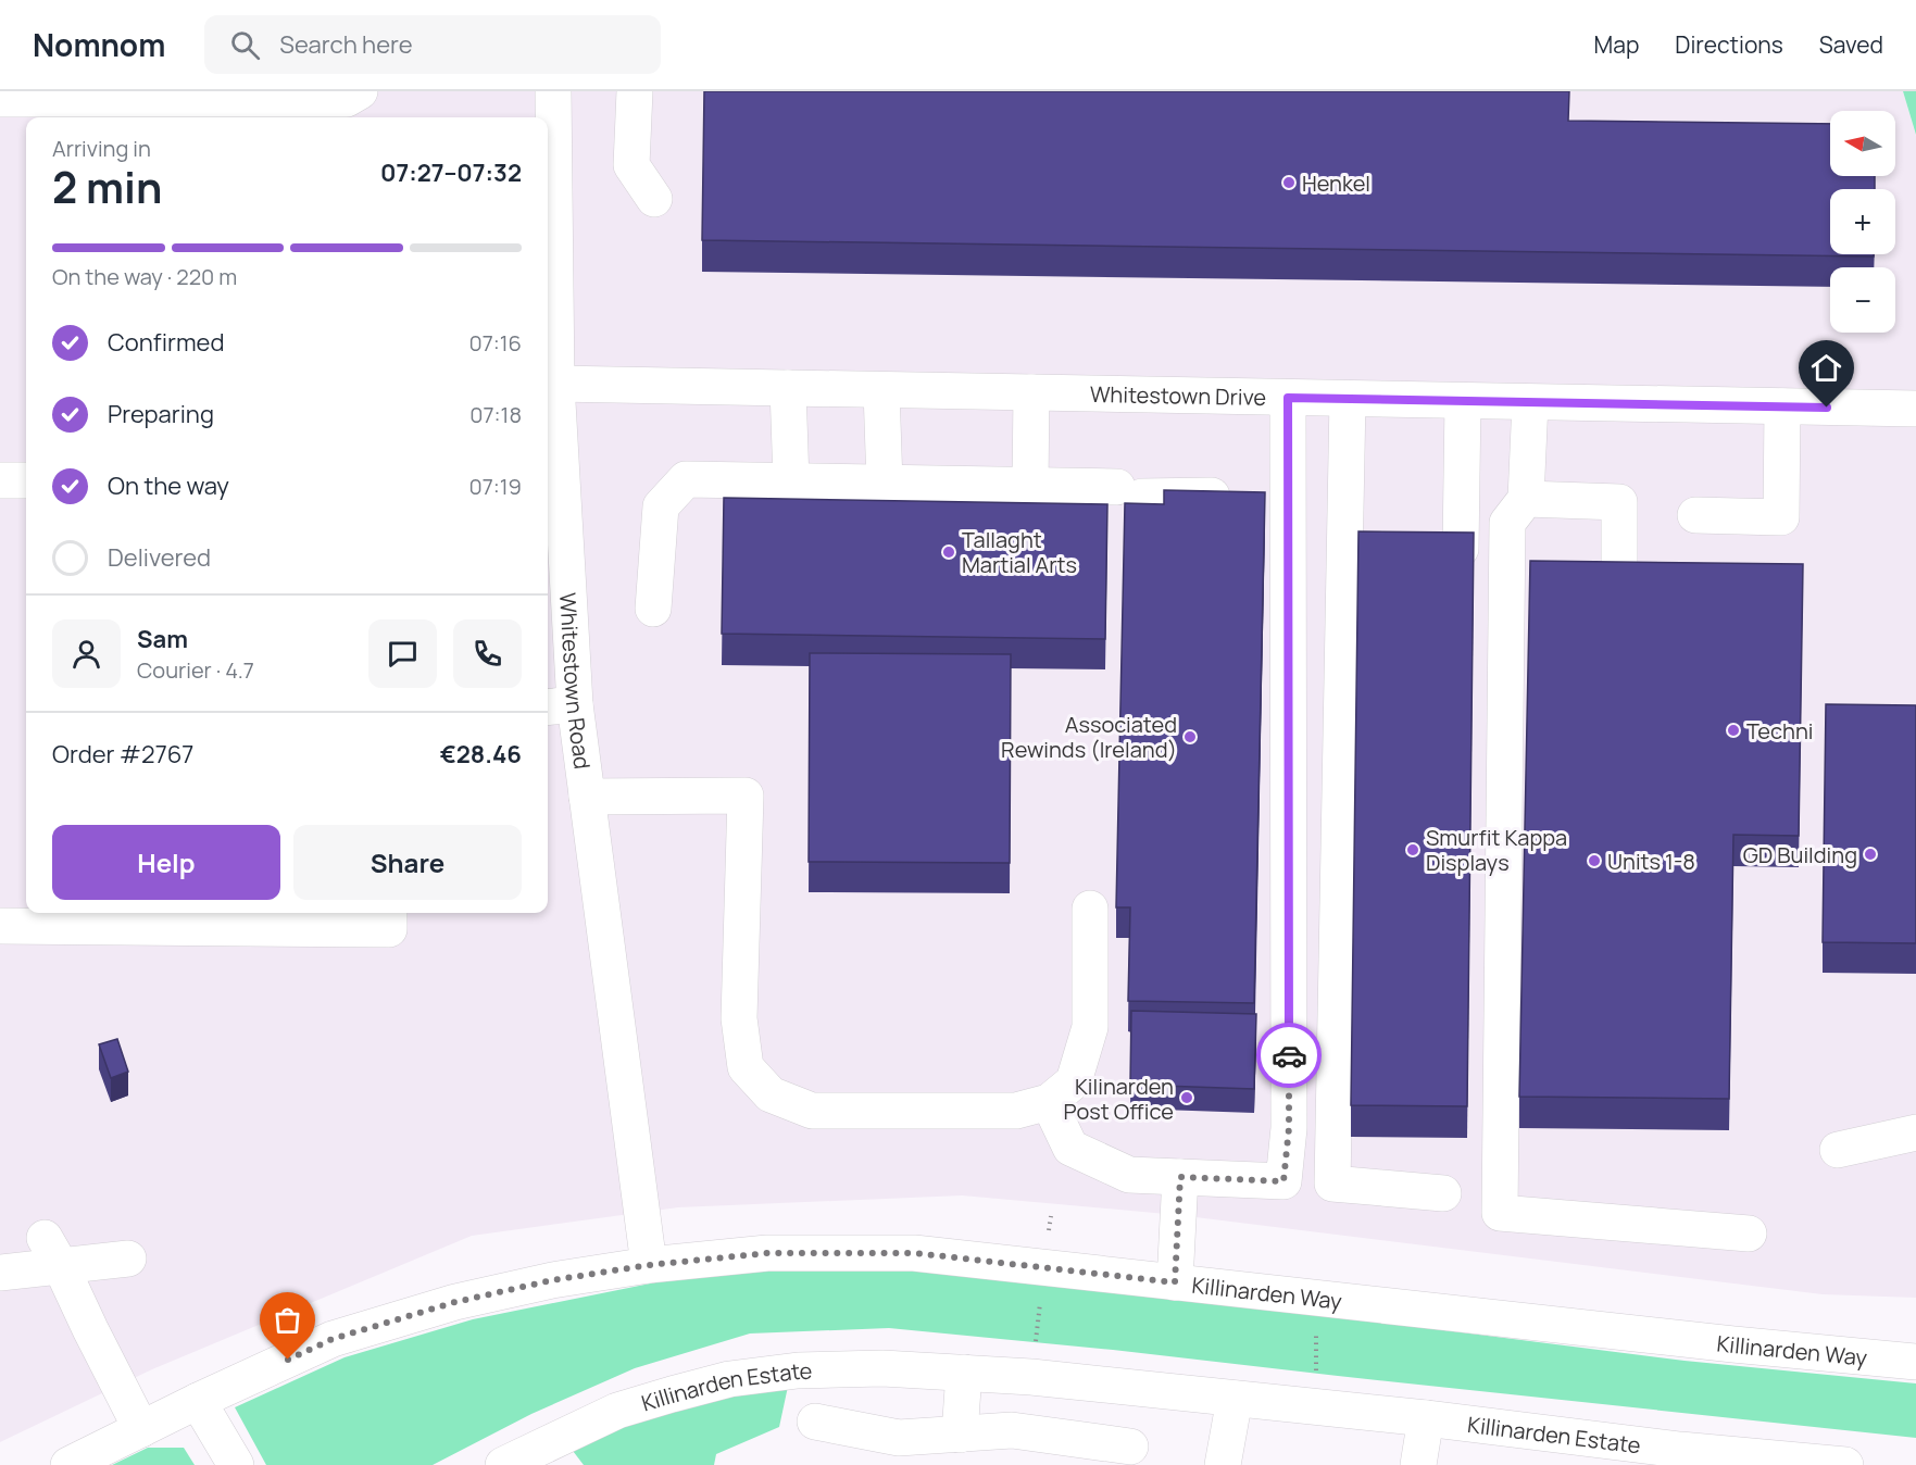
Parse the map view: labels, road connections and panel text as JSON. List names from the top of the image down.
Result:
{
  "streets": {
    "street": [
      "Whitestown Drive",
      "Whitestown Road",
      "Killinarden Way",
      "Killinarden Estate"
    ]
  },
  "crossings": [
    ["Whitestown Drive", "Whitestown Road"],
    ["Whitestown Road", "Killinarden Way"]
  ],
  "places": [
    "Henkel",
    "Tallaght Martial Arts",
    "Techni",
    "Associated Rewinds (Ireland)",
    "Smurfit Kappa Displays",
    "GD Building",
    "Units 1-8",
    "Kilinarden Post Office"
  ],
  "north": "left",
  "page": {
    "header": "Nomnom",
    "search": "Search here",
    "nav": ["Map", "Directions", "Saved"],
    "map_buttons": ["+", "−"],
    "heading": ["2 min", "Arriving in", "07:27–07:32"],
    "panel": [
      "Sam",
      "Courier · 4.7",
      "Order #2767",
      "€28.46"
    ],
    "bar": "On the way · 220 m",
    "list": [
      ["Confirmed", "07:16"],
      ["Preparing", "07:18"],
      ["On the way", "07:19"],
      "Delivered"
    ],
    "buttons": ["Help", "Share"]
  }
}
